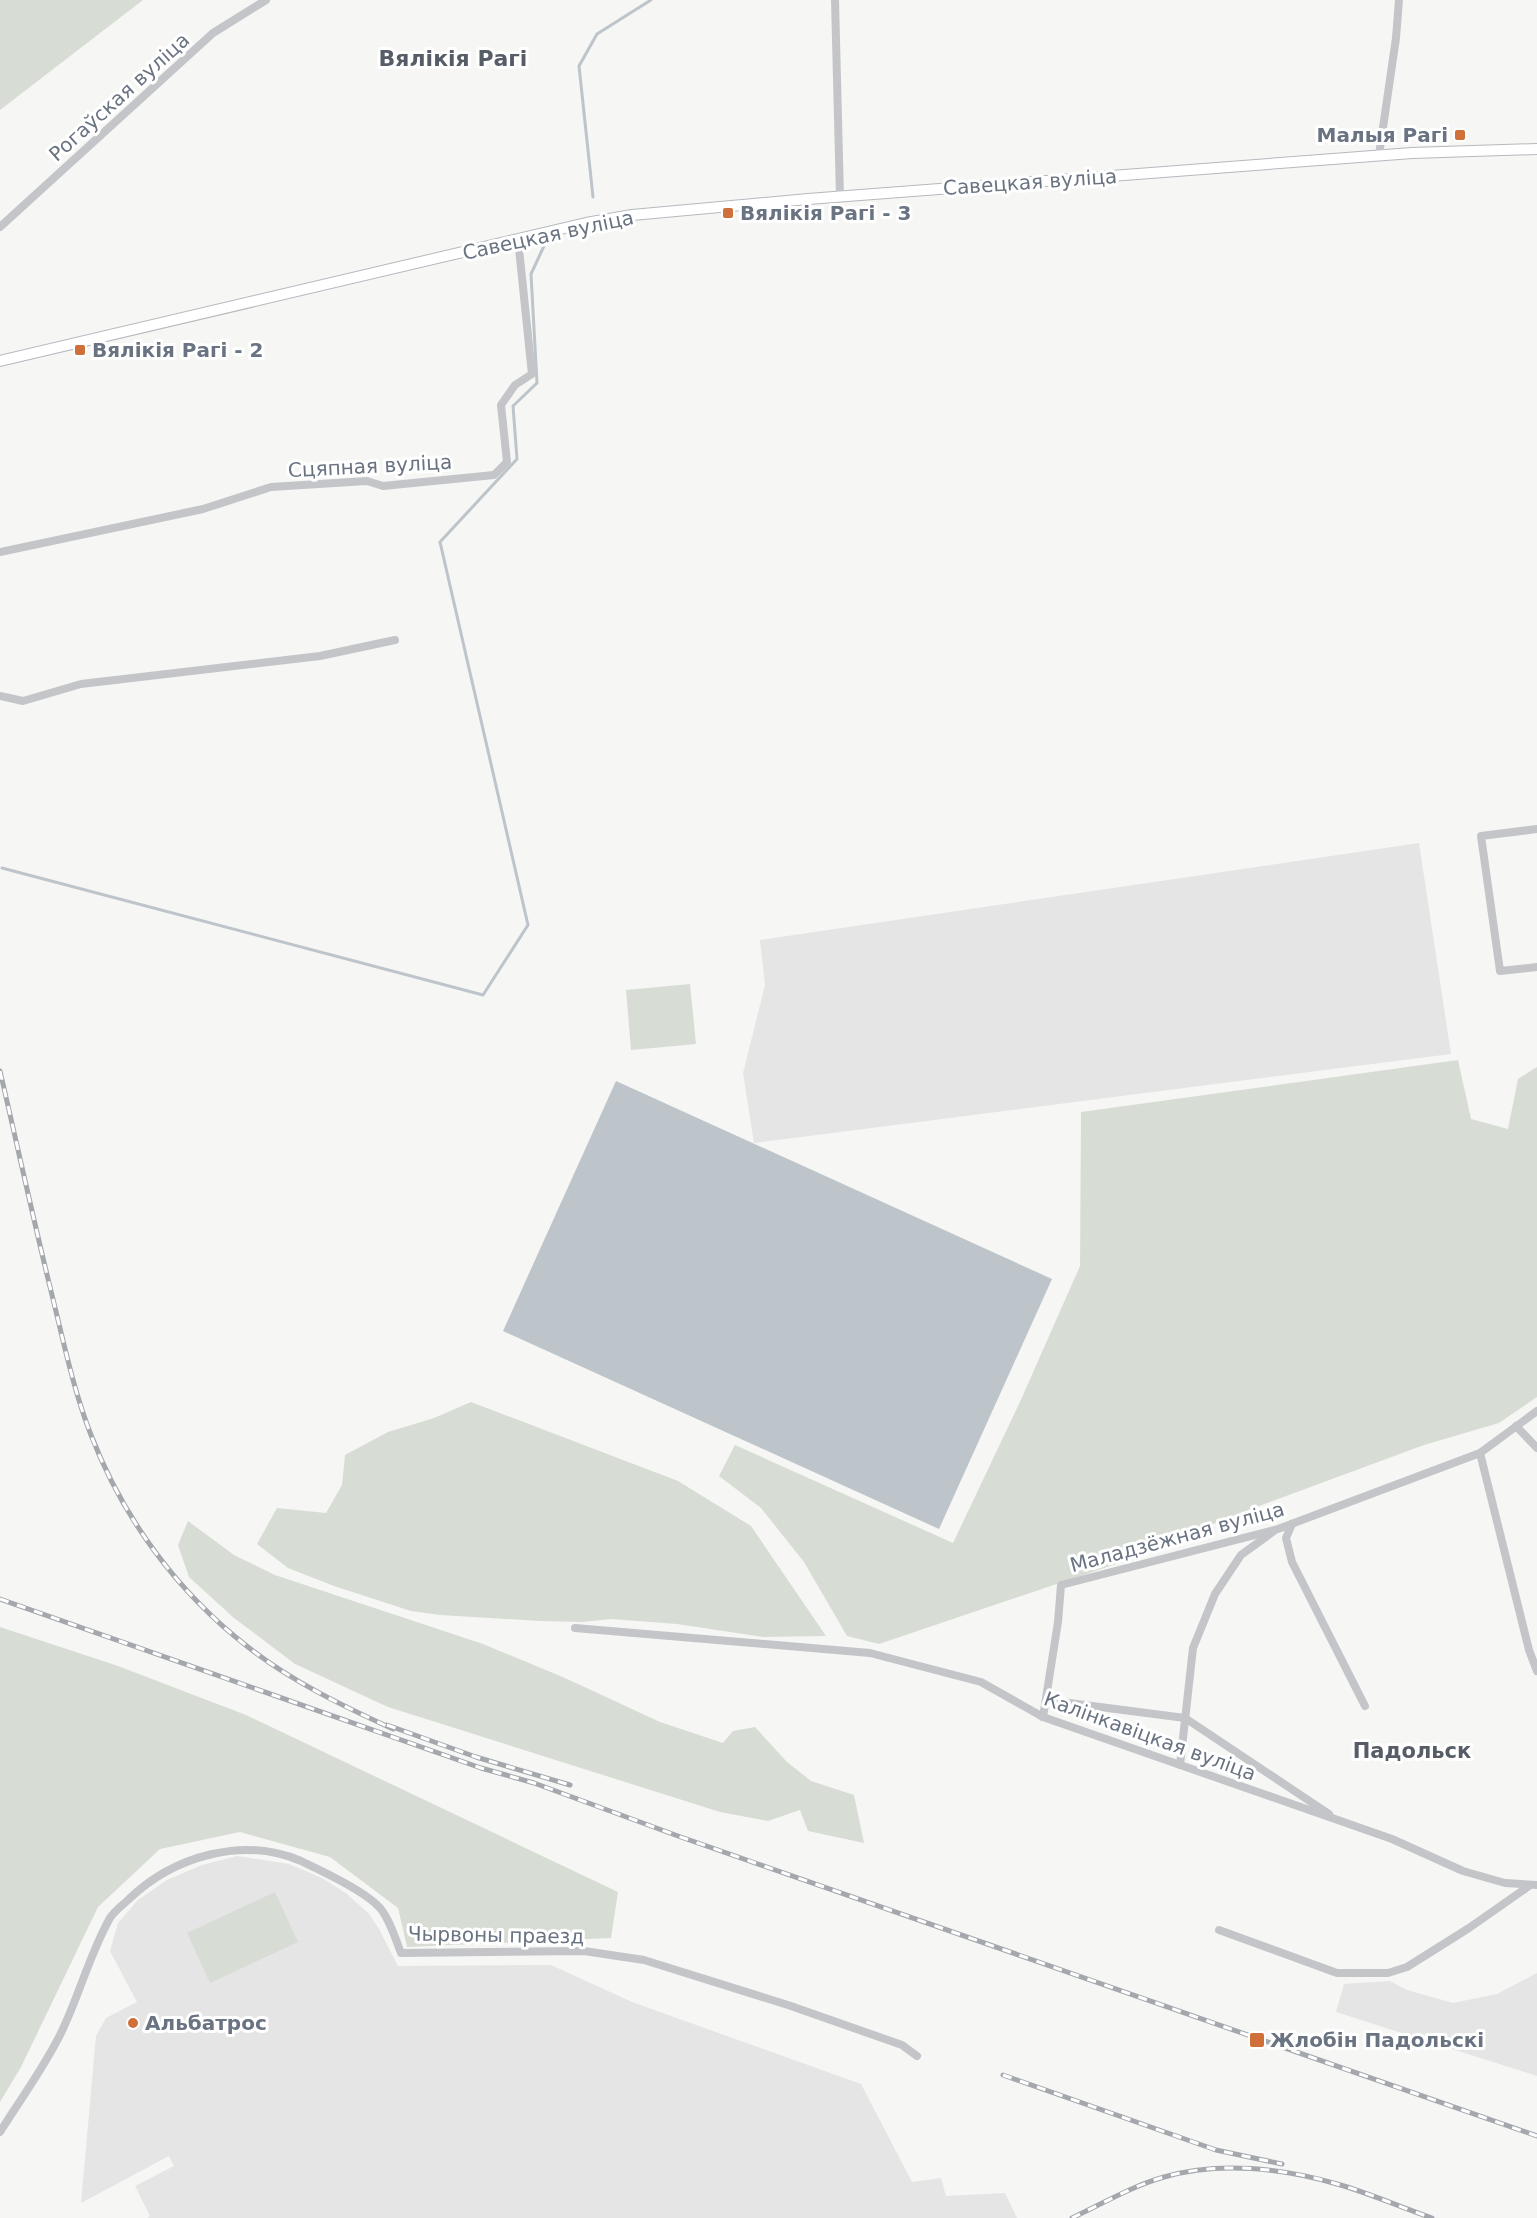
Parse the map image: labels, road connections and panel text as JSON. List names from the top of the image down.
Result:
{
  "streets": {
    "main road": ["Савецкая вуліца"],
    "street": [
      "Рогаўская вуліца",
      "Сцяпная вуліца",
      "Маладзёжная вуліца",
      "Калінкавіцкая вуліца",
      "Чырвоны праезд"
    ]
  },
  "crossings": [
    ["Савецкая вуліца", "Сцяпная вуліца"]
  ],
  "districts": ["Вялікія Рагі", "Падольск"],
  "places": {
    "transit": [
      "Малыя Рагі",
      "Вялікія Рагі - 3",
      "Вялікія Рагі - 2",
      "Жлобін Падольскі"
    ],
    "other": ["Альбатрос"]
  }
}
